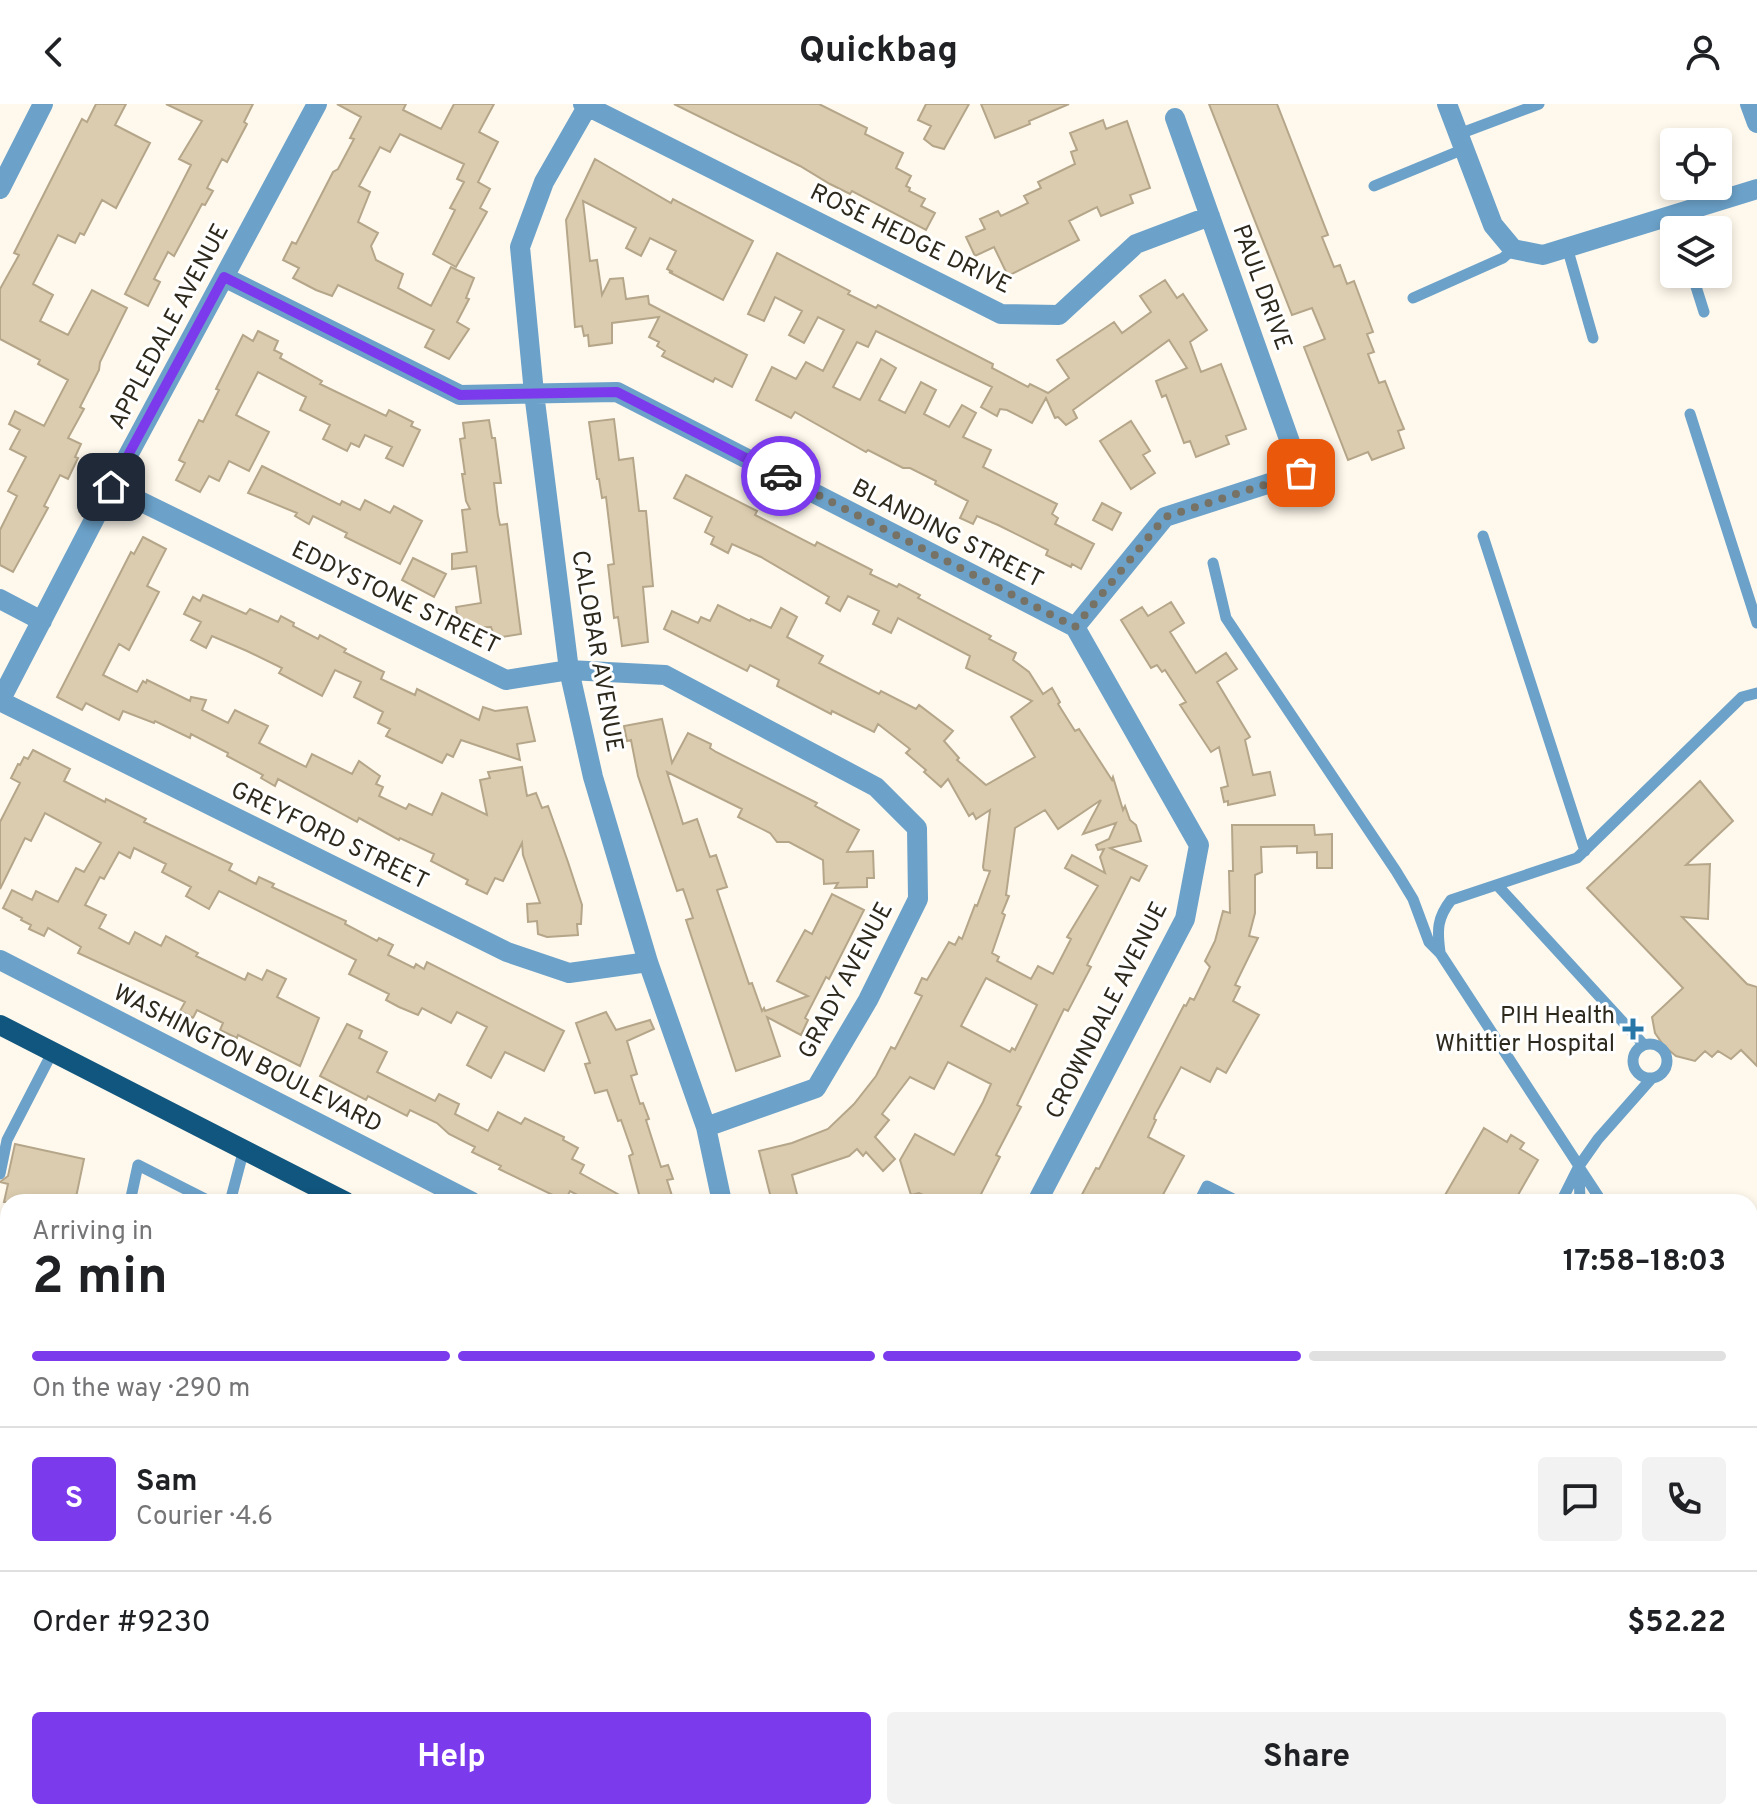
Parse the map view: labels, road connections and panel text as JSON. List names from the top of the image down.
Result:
{
  "streets": {
    "street": [
      "ROSE HEDGE DRIVE",
      "PAUL DRIVE",
      "APPLEDALE AVENUE",
      "BLANDING STREET",
      "EDDYSTONE STREET",
      "CALOBAR AVENUE",
      "GREYFORD STREET",
      "GRADY AVENUE",
      "CROWNDALE AVENUE",
      "WASHINGTON BOULEVARD"
    ]
  },
  "crossings": [
    ["ROSE HEDGE DRIVE", "PAUL DRIVE"],
    ["ROSE HEDGE DRIVE", "CALOBAR AVENUE"],
    ["PAUL DRIVE", "BLANDING STREET"],
    ["PAUL DRIVE", "CROWNDALE AVENUE"],
    ["APPLEDALE AVENUE", "BLANDING STREET"],
    ["APPLEDALE AVENUE", "EDDYSTONE STREET"],
    ["APPLEDALE AVENUE", "GREYFORD STREET"],
    ["BLANDING STREET", "CALOBAR AVENUE"],
    ["BLANDING STREET", "CROWNDALE AVENUE"],
    ["EDDYSTONE STREET", "CALOBAR AVENUE"],
    ["EDDYSTONE STREET", "GRADY AVENUE"],
    ["CALOBAR AVENUE", "GREYFORD STREET"],
    ["CALOBAR AVENUE", "GRADY AVENUE"]
  ],
  "places": {
    "health": ["PIH Health Whittier Hospital"]
  },
  "page": {
    "header": "Quickbag",
    "heading": ["2 min", "Arriving in", "17:58–18:03"],
    "panel": [
      "Sam",
      "Courier · 4.6",
      "Order #9230",
      "$52.22"
    ],
    "bar": "On the way · 290 m",
    "round": "S",
    "buttons": ["Help", "Share"]
  }
}
